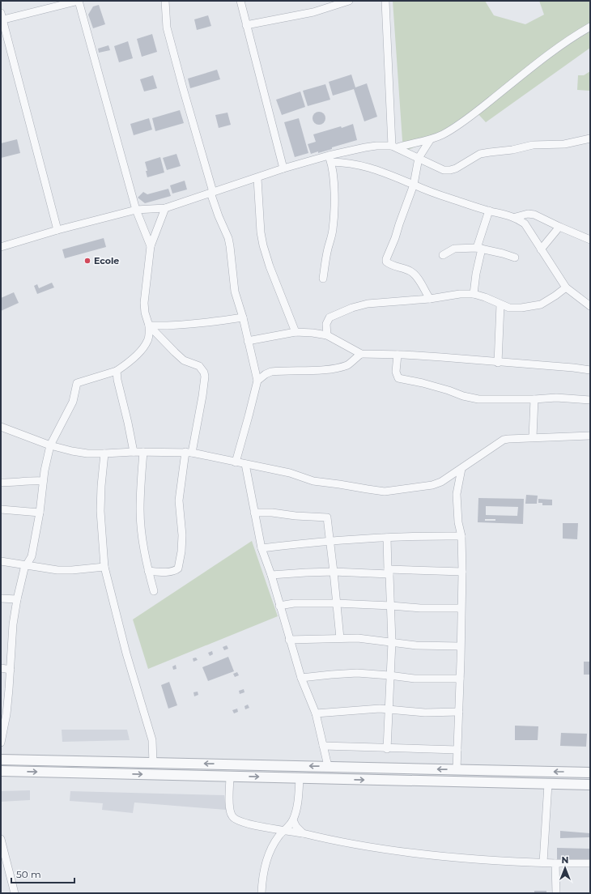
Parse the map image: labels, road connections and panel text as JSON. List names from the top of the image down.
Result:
{
  "places": ["Ecole"],
  "scale_bar": "50 m",
  "north": "top"
}
